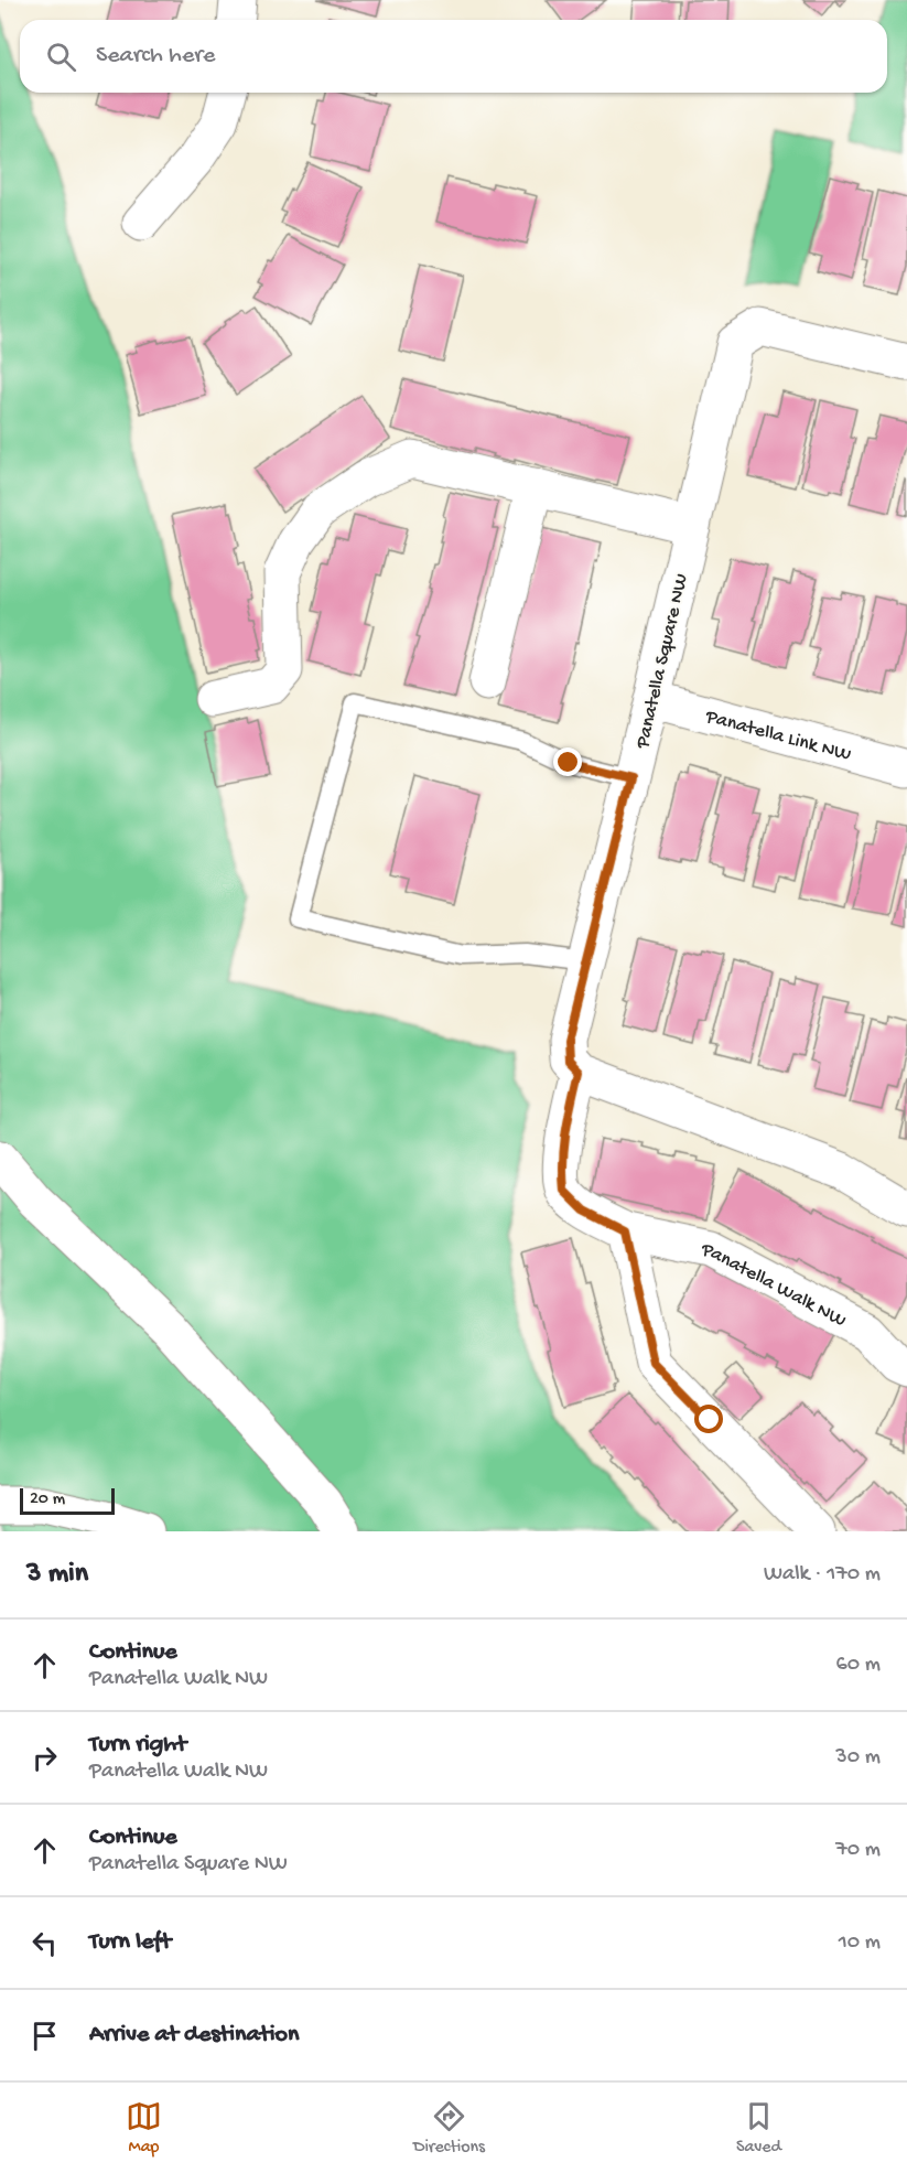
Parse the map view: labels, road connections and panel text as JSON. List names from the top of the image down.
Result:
{
  "streets": {
    "main road": ["Panatella Square NW", "Panatella Link NW", "Panatella Walk NW"]
  },
  "crossings": [
    ["Panatella Square NW", "Panatella Link NW"],
    ["Panatella Square NW", "Panatella Walk NW"]
  ],
  "scale_bar": "20 m",
  "page": {
    "search": "Search here",
    "scale": "20 m",
    "heading": ["3 min", "Walk · 170 m"],
    "list": [
      ["Continue", "Panatella Walk NW", "60 m"],
      ["Turn right", "Panatella Walk NW", "30 m"],
      ["Continue", "Panatella Square NW", "70 m"],
      ["Turn left", "10 m"],
      "Arrive at destination"
    ],
    "nav": ["Map", "Directions", "Saved"]
  }
}
